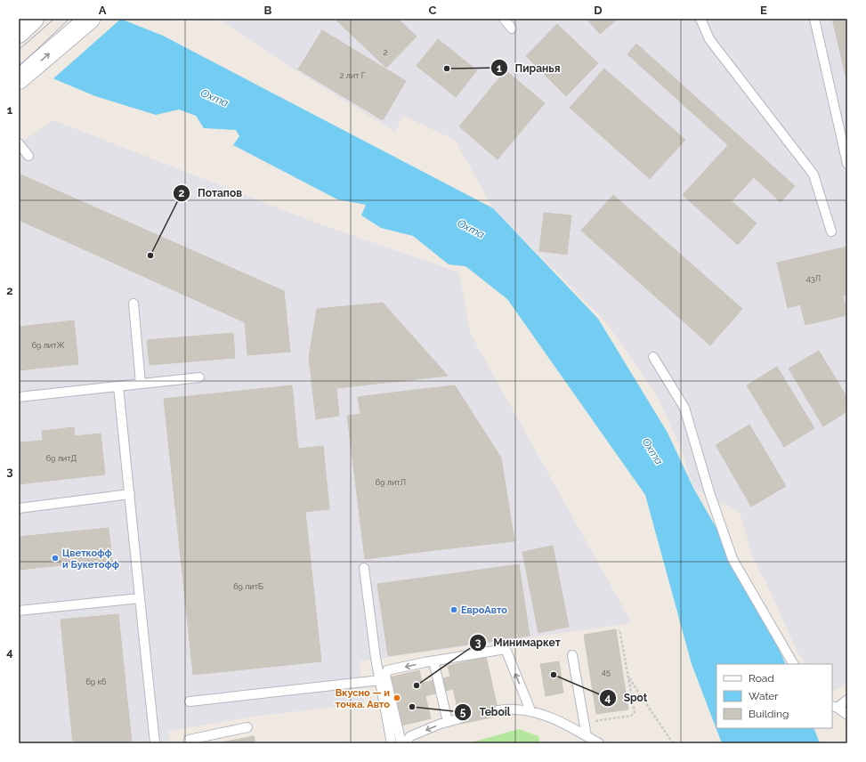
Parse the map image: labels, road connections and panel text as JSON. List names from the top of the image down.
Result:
{
  "water": ["Охта"],
  "places": [
    "Пиранья",
    "Потапов",
    "Цветкофф и Букетофф",
    "ЕвроАвто",
    "Spot",
    "Минимаркет",
    "Вкусно — и точка. Авто",
    "Teboil"
  ],
  "house_numbers": [
    "2",
    "2 лит Г",
    "43Л",
    "69 литЖ",
    "69 литД",
    "69 литЛ",
    "69 литБ",
    "45",
    "69 к6"
  ],
  "legend": ["Road", "Water", "Building"],
  "grid": {
    "columns": [
      "A",
      "B",
      "C",
      "D",
      "E"
    ],
    "rows": [
      "1",
      "2",
      "3",
      "4"
    ]
  }
}
